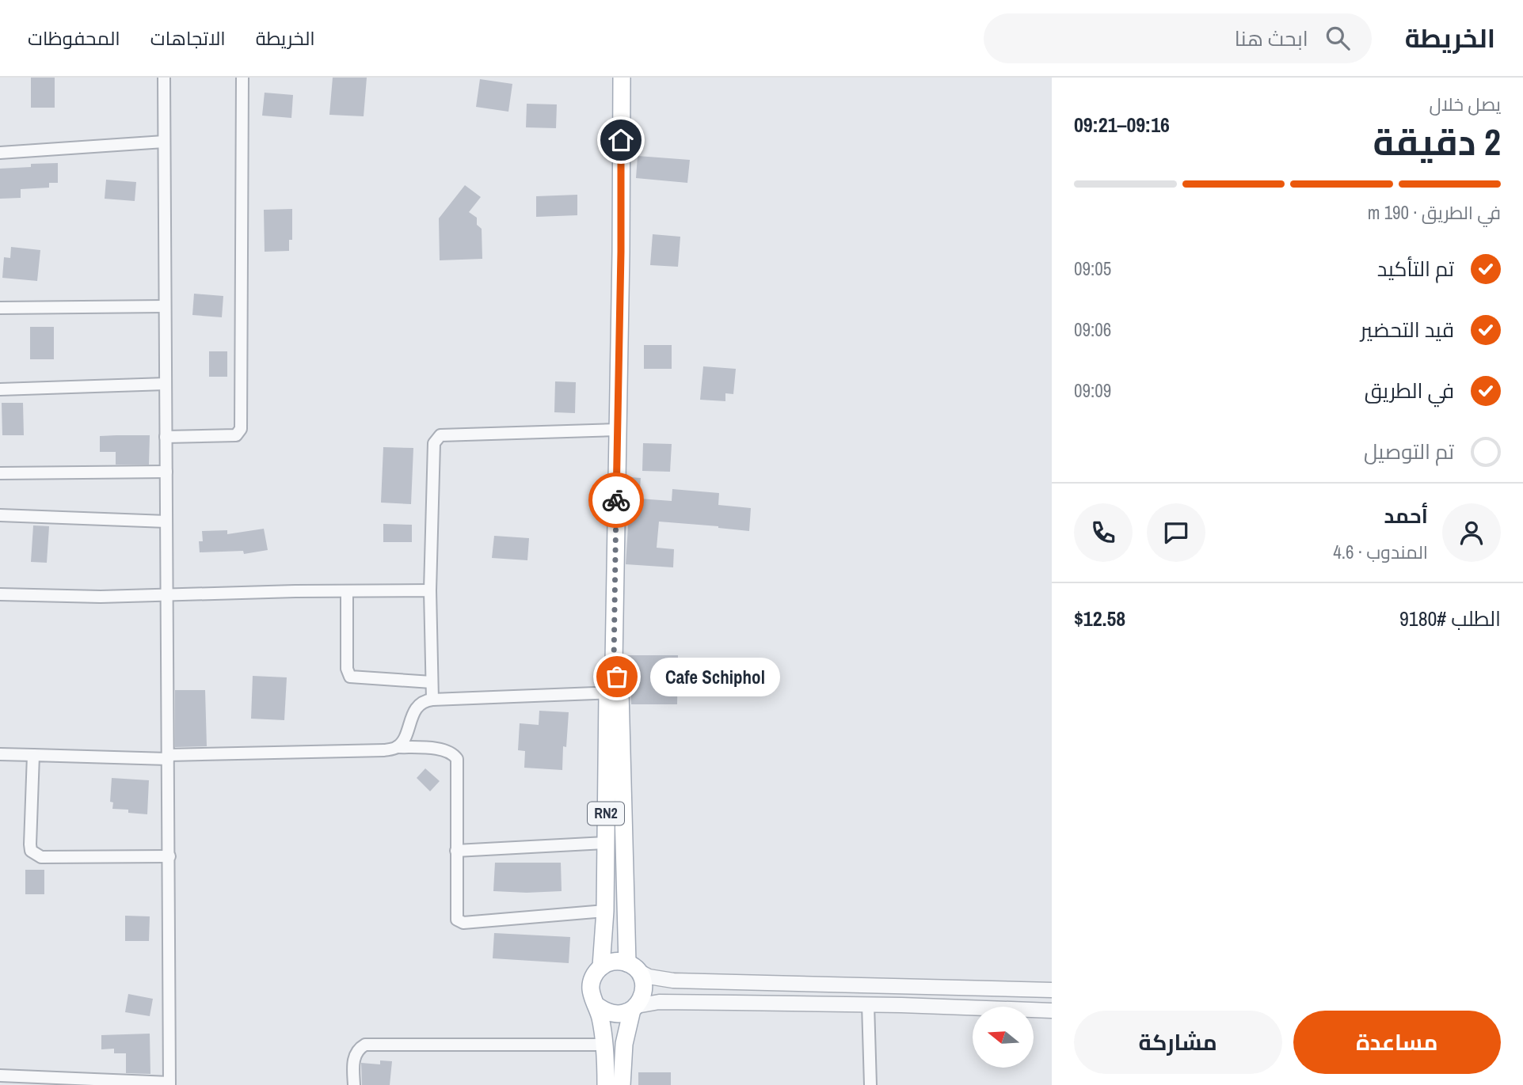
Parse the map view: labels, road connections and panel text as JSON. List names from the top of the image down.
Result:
{
  "streets": {
    "main road": ["RN2"]
  },
  "places": ["Cafe Schiphol"],
  "north": "left",
  "page": {
    "header": "الخريطة",
    "search": "ابحث هنا",
    "nav": ["الخريطة", "الاتجاهات", "المحفوظات"],
    "heading": ["2 دقيقة", "يصل خلال", "09:16–09:21"],
    "panel": [
      "أحمد",
      "المندوب · 4.6",
      "الطلب #9180",
      "$12.58"
    ],
    "bar": "في الطريق · 190 m",
    "list": [
      ["تم التأكيد", "09:05"],
      ["قيد التحضير", "09:06"],
      ["في الطريق", "09:09"],
      "تم التوصيل"
    ],
    "bubble": "Cafe Schiphol",
    "buttons": ["مساعدة", "مشاركة"]
  }
}
